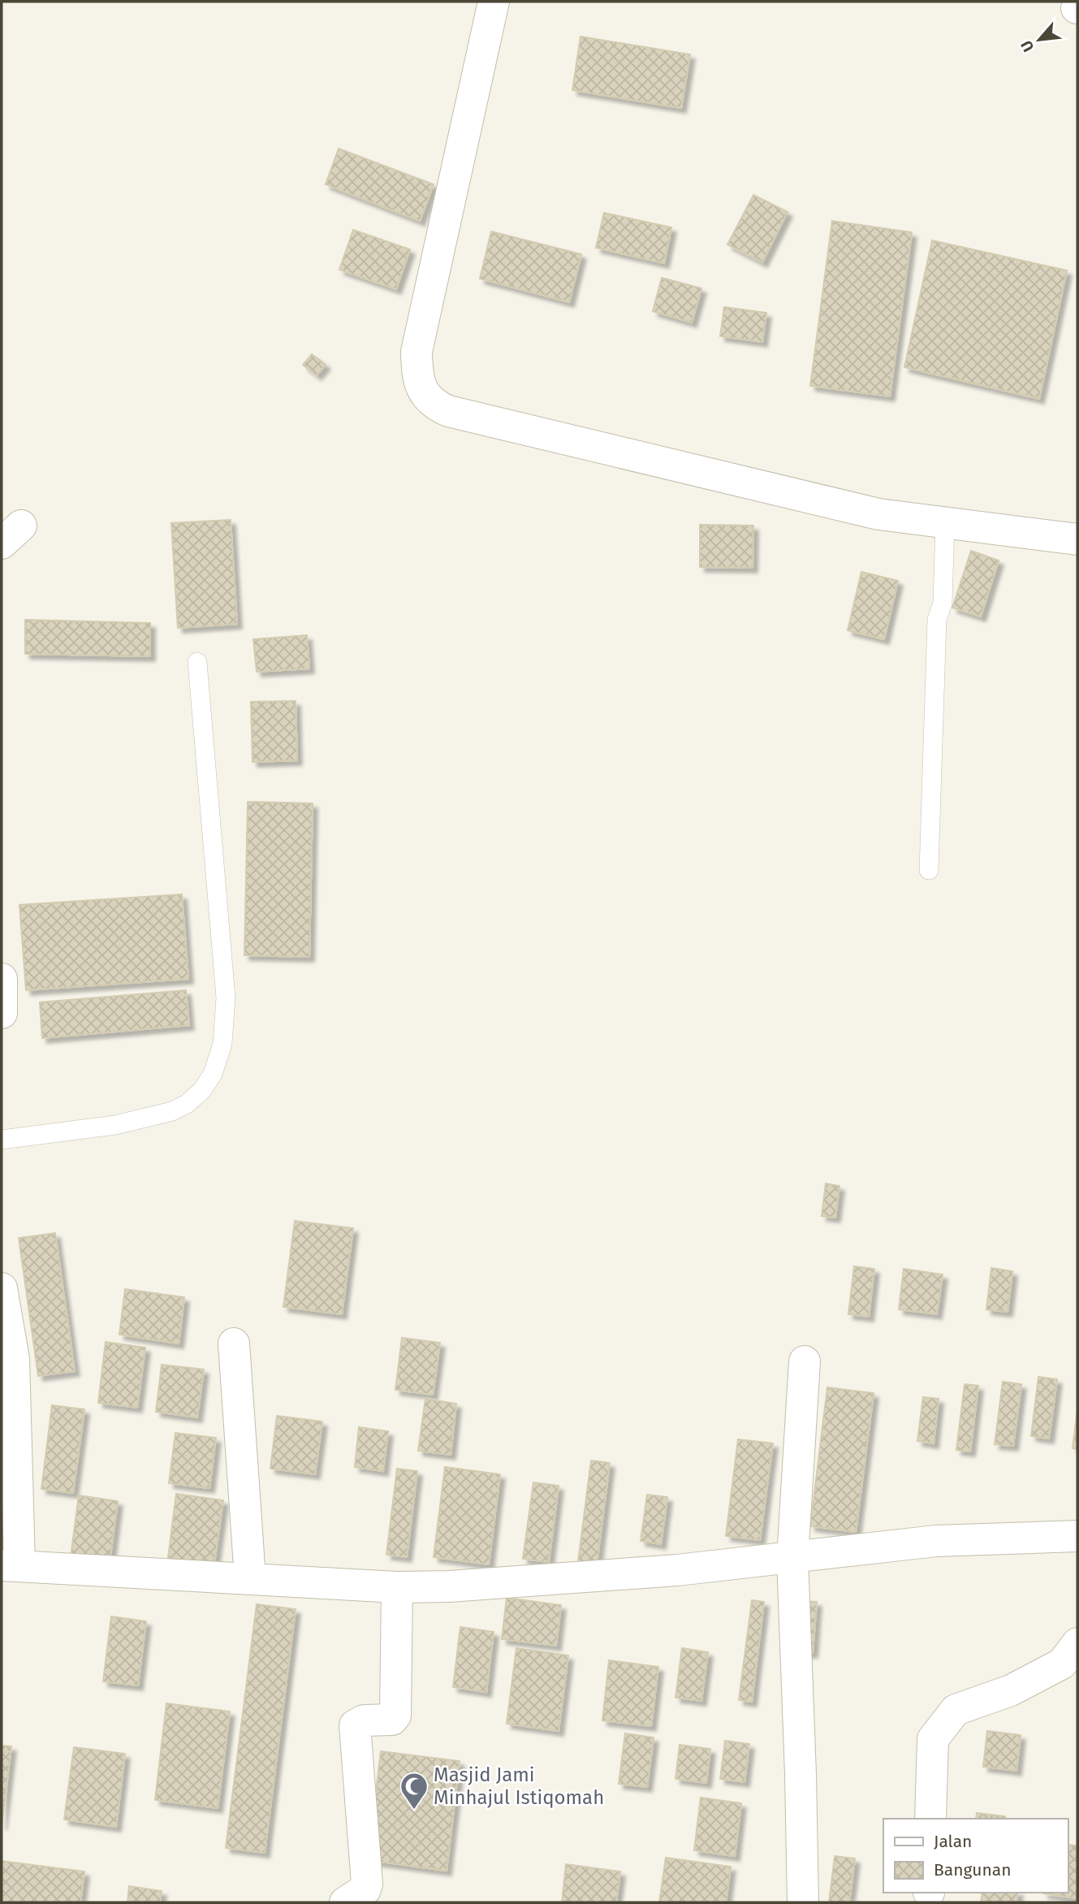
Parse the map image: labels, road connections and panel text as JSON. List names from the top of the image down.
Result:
{
  "places": {
    "mosque": ["Masjid Jami Minhajul Istiqomah"]
  },
  "legend": ["Jalan", "Bangunan"],
  "north": "bottom left"
}
